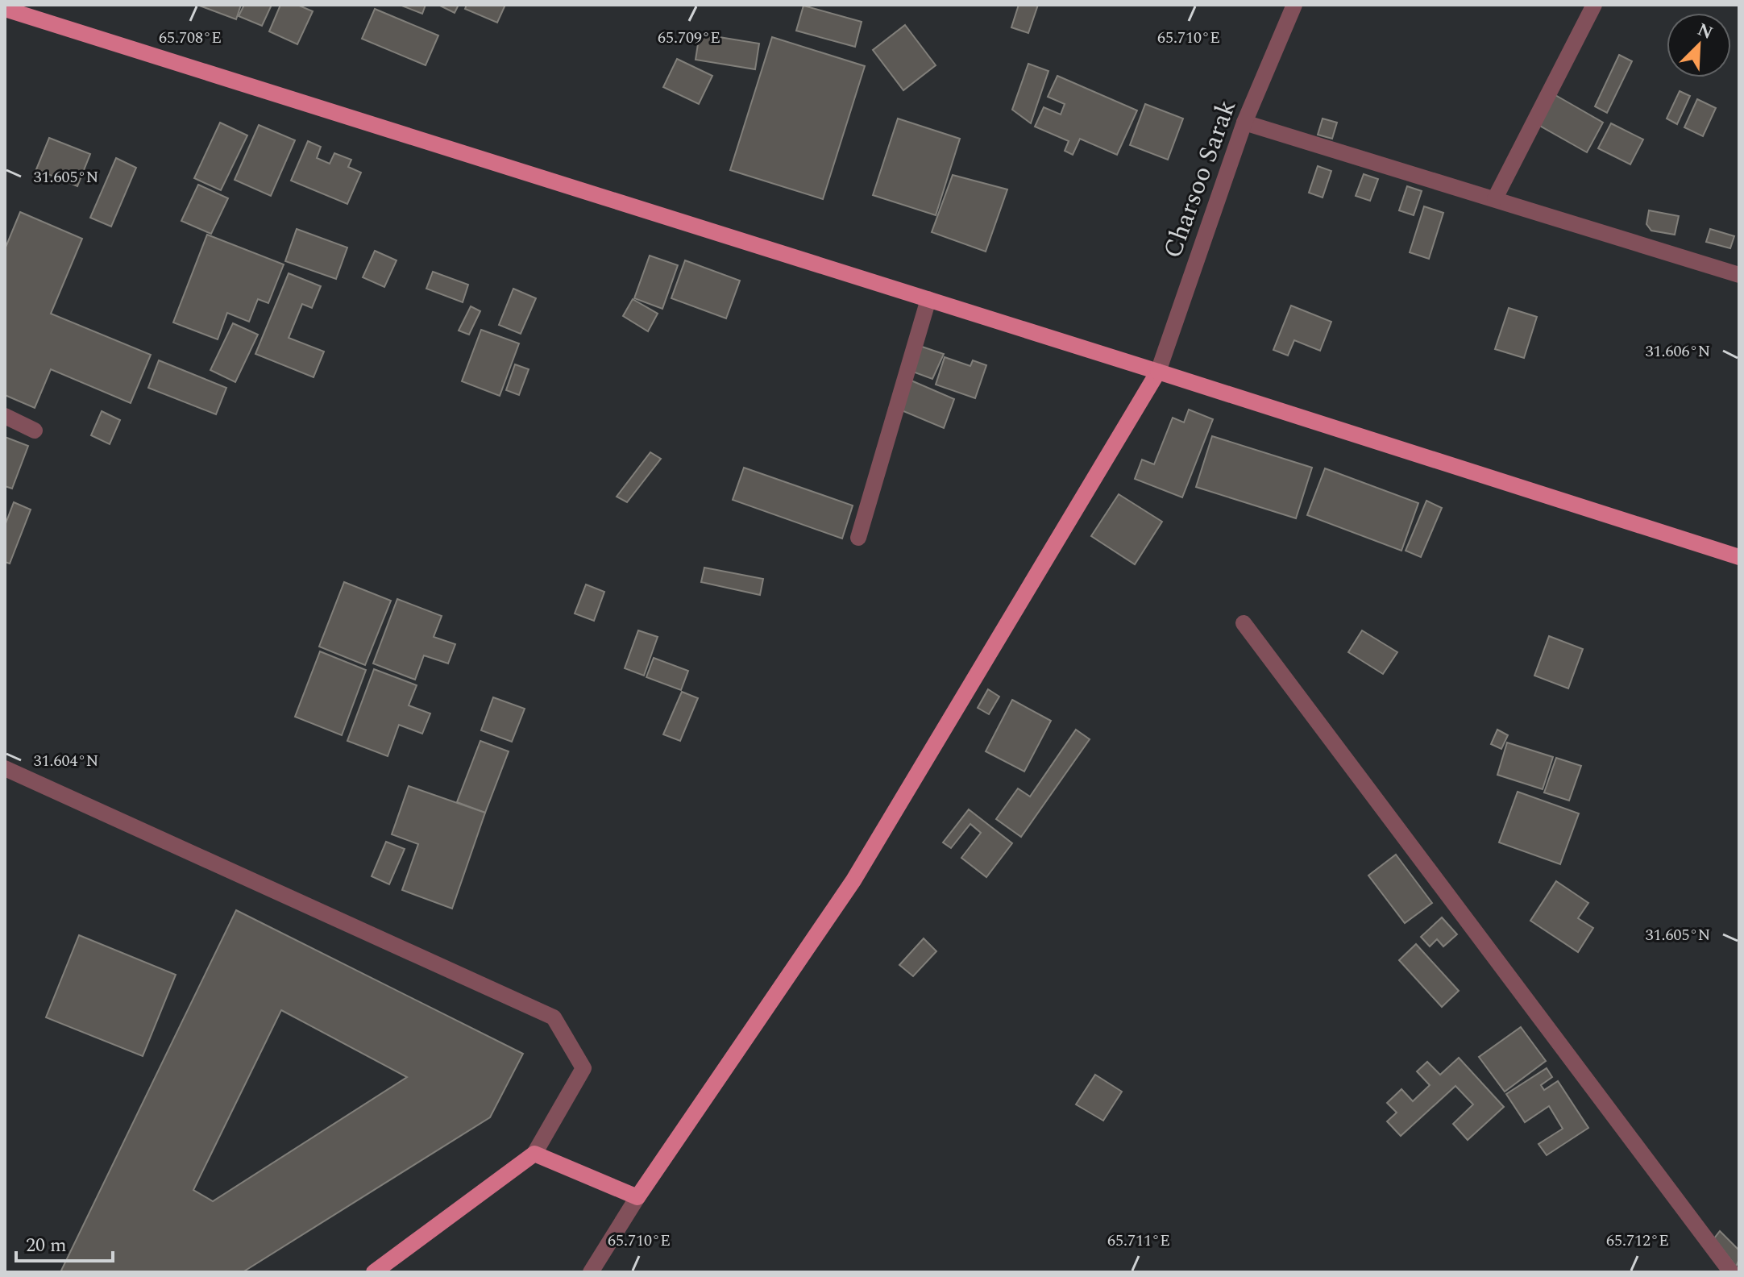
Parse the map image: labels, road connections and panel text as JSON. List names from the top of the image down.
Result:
{
  "streets": {
    "street": ["Charsoo Sarak"]
  },
  "scale_bar": "20 m",
  "north": "top right",
  "coordinates": [
    "65.708°E",
    "65.709°E",
    "65.710°E",
    "31.605°N",
    "31.606°N",
    "31.604°N",
    "65.711°E",
    "65.712°E"
  ]
}
